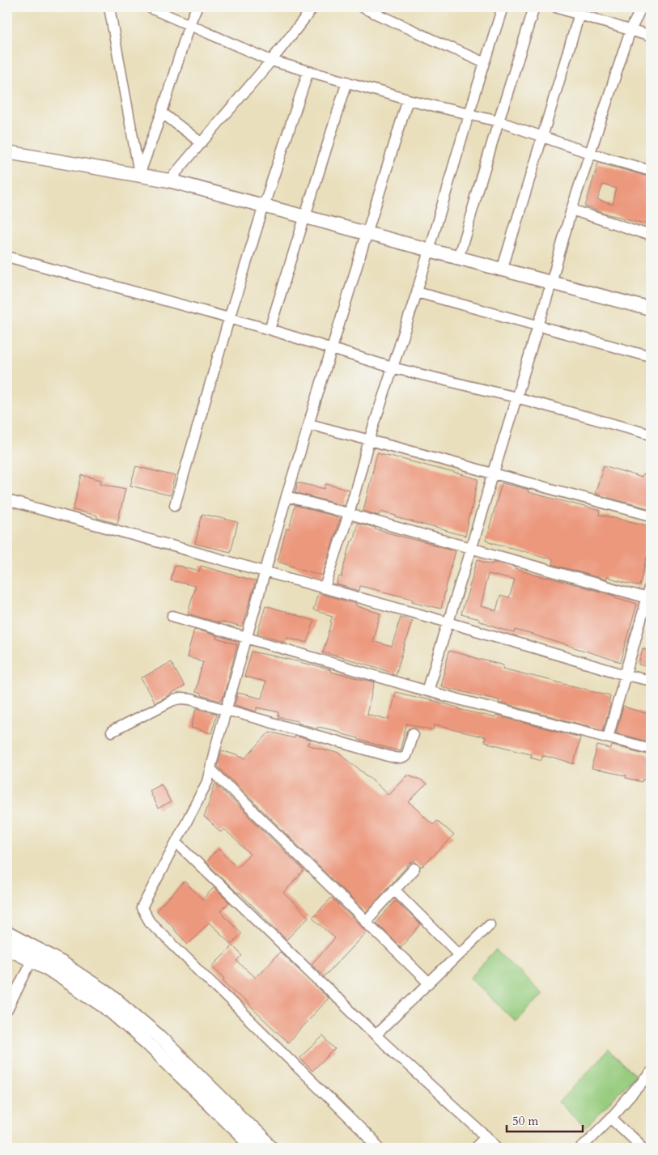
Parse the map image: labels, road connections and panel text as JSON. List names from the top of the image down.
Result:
{
  "scale_bar": "50 m"
}
